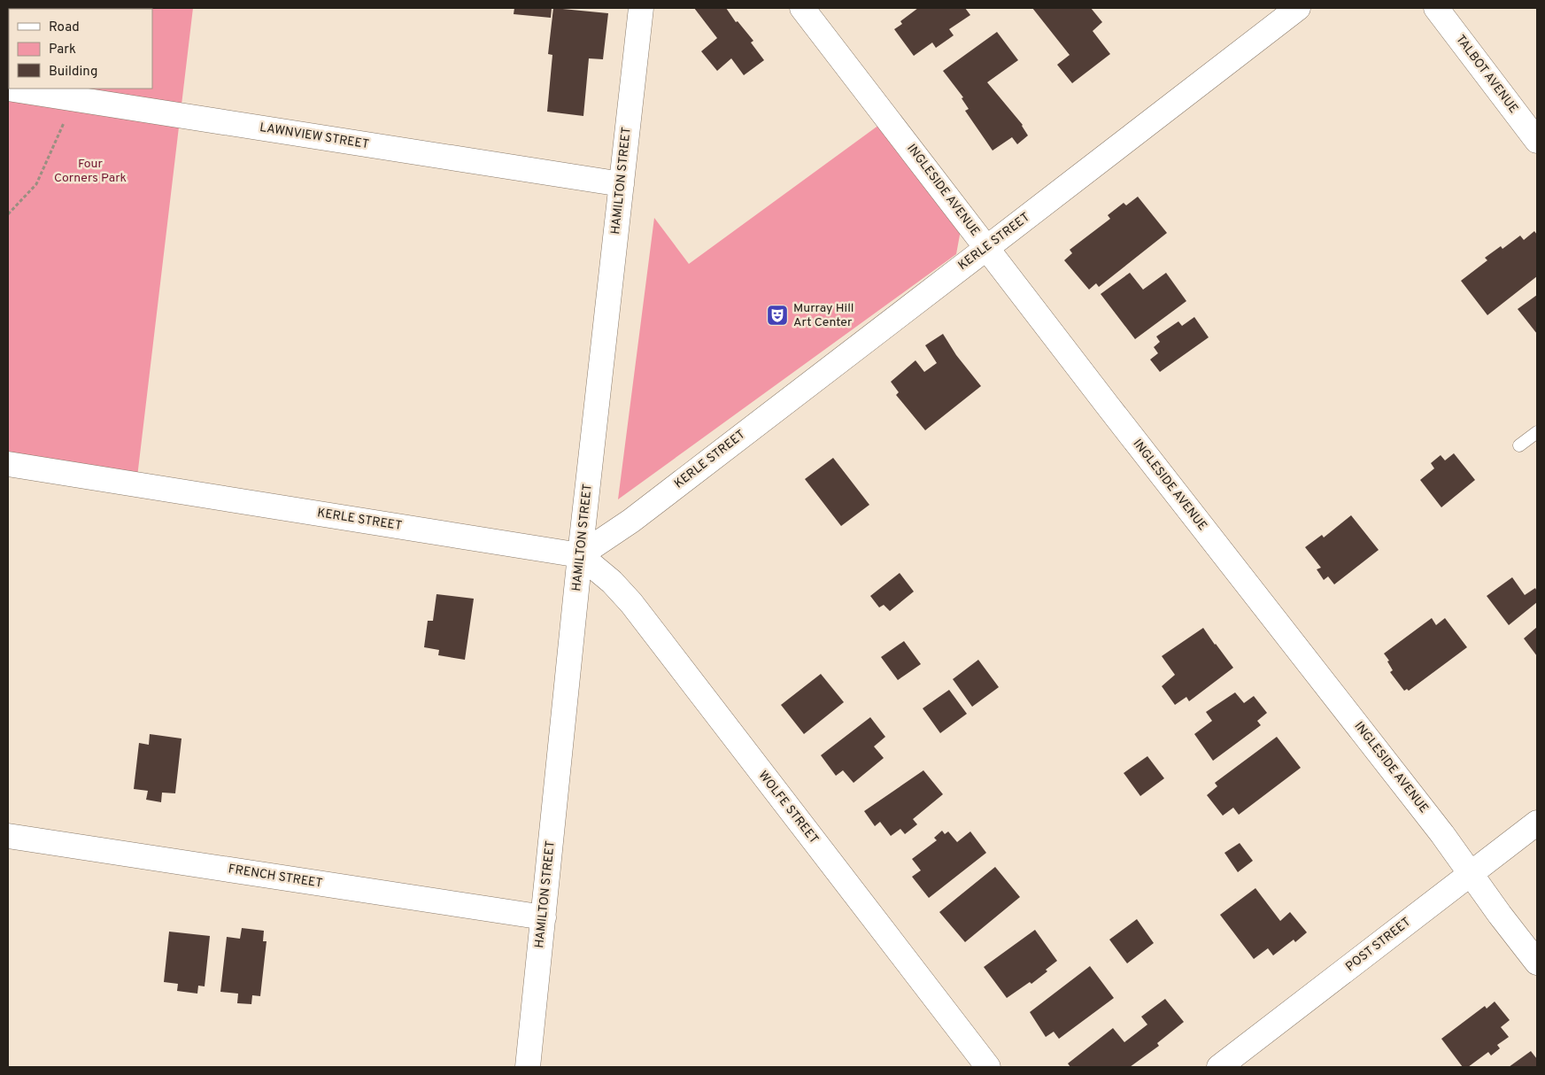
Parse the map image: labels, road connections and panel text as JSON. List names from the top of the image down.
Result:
{
  "streets": {
    "street": [
      "TALBOT AVENUE",
      "LAWNVIEW STREET",
      "HAMILTON STREET",
      "INGLESIDE AVENUE",
      "KERLE STREET",
      "WOLFE STREET",
      "FRENCH STREET",
      "POST STREET"
    ]
  },
  "crossings": [
    ["LAWNVIEW STREET", "HAMILTON STREET"],
    ["HAMILTON STREET", "KERLE STREET"],
    ["HAMILTON STREET", "WOLFE STREET"],
    ["HAMILTON STREET", "FRENCH STREET"],
    ["INGLESIDE AVENUE", "KERLE STREET"],
    ["INGLESIDE AVENUE", "POST STREET"],
    ["KERLE STREET", "WOLFE STREET"]
  ],
  "parks": ["Four Corners Park"],
  "places": {
    "theatre": ["Murray Hill Art Center"]
  },
  "legend": ["Road", "Park", "Building"]
}
